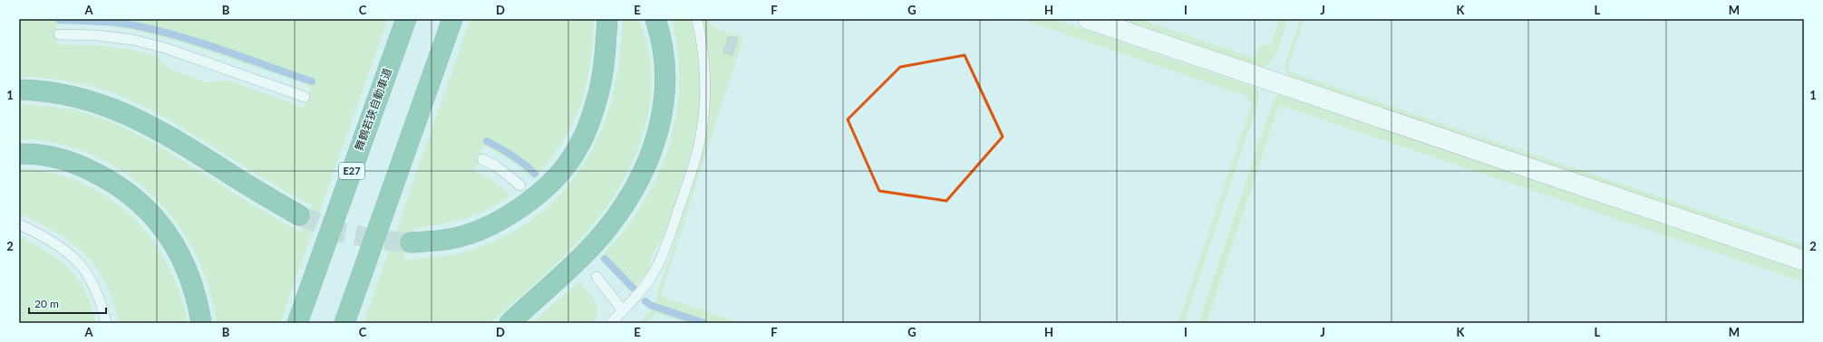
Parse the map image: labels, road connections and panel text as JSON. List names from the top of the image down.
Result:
{
  "streets": {
    "highway": ["舞鶴若狭自動車道", "E27"]
  },
  "scale_bar": "20 m",
  "grid": {
    "columns": [
      "A",
      "B",
      "C",
      "D",
      "E",
      "F",
      "G",
      "H",
      "I",
      "J",
      "K",
      "L",
      "M"
    ],
    "rows": ["1", "2"]
  }
}
